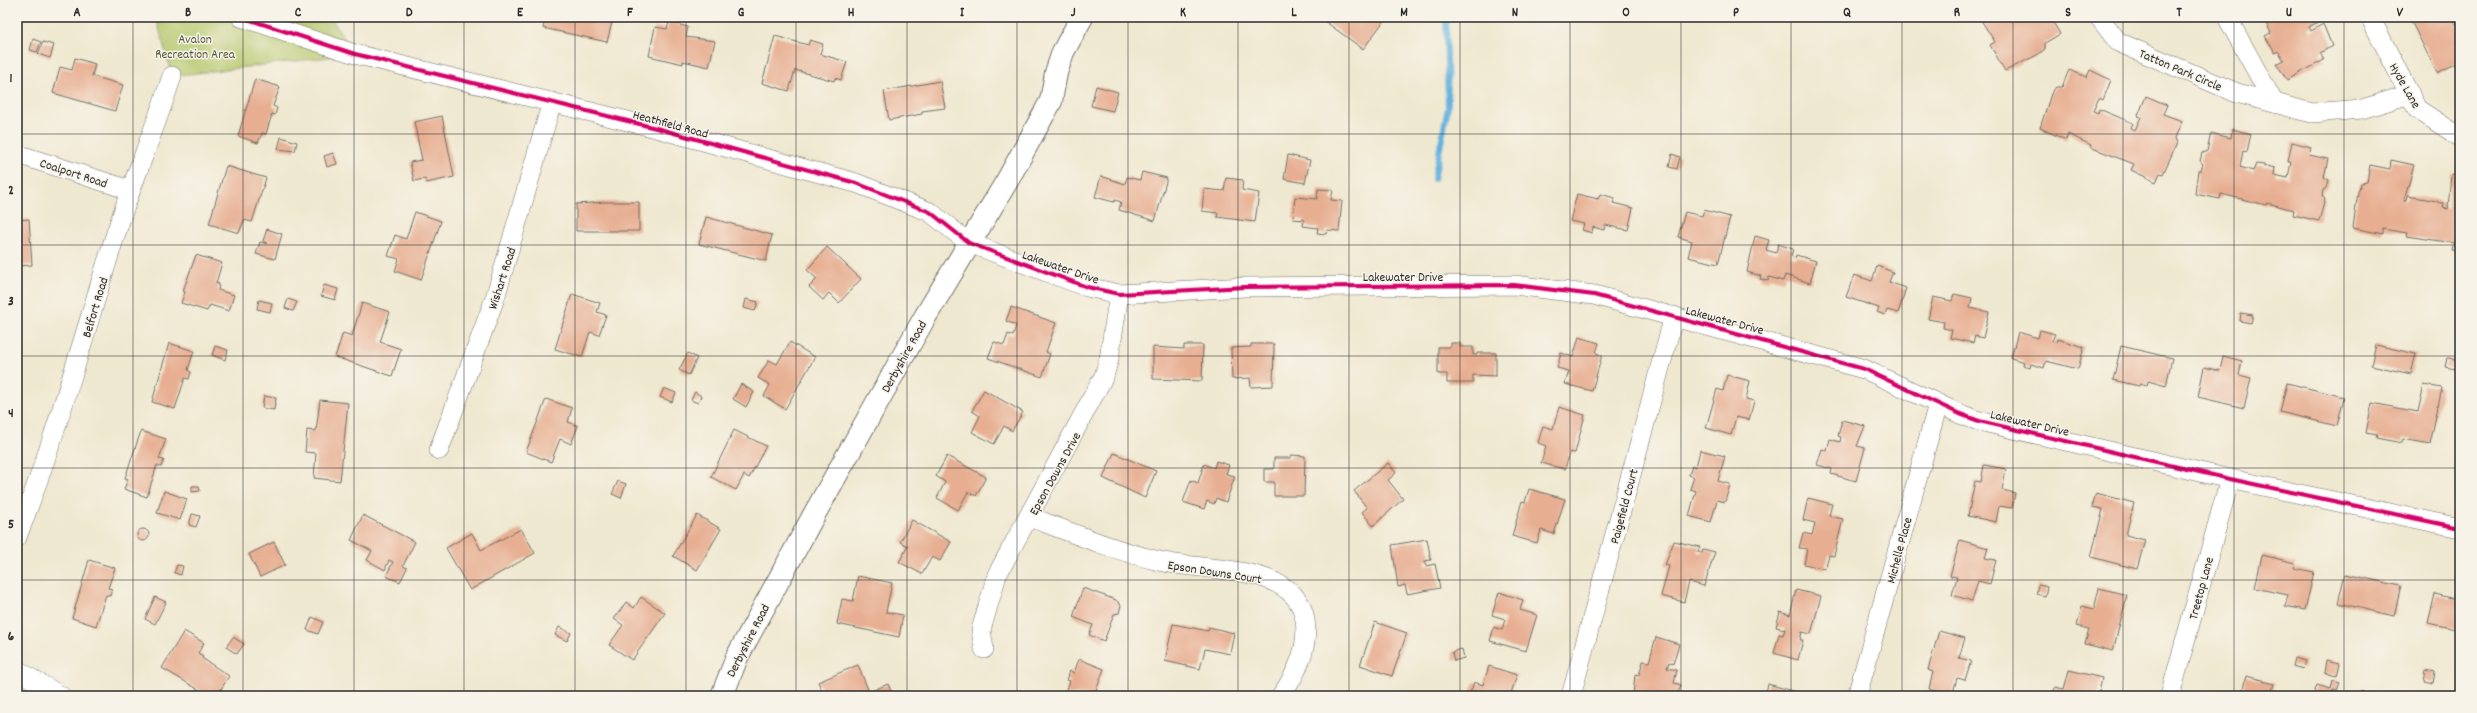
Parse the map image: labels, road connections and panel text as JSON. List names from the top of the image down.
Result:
{
  "streets": {
    "street": [
      "Tatton Park Circle",
      "Hyde Lane",
      "Heathfield Road",
      "Coalport Road",
      "Lakewater Drive",
      "Wishart Road",
      "Belfort Road",
      "Derbyshire Road",
      "Epson Downs Drive",
      "Paigefield Court",
      "Michelle Place",
      "Epson Downs Court",
      "Treetop Lane"
    ]
  },
  "crossings": [
    ["Tatton Park Circle", "Hyde Lane"],
    ["Heathfield Road", "Lakewater Drive"],
    ["Heathfield Road", "Wishart Road"],
    ["Heathfield Road", "Derbyshire Road"],
    ["Coalport Road", "Belfort Road"],
    ["Lakewater Drive", "Derbyshire Road"],
    ["Lakewater Drive", "Epson Downs Drive"],
    ["Lakewater Drive", "Paigefield Court"],
    ["Lakewater Drive", "Michelle Place"],
    ["Lakewater Drive", "Treetop Lane"],
    ["Epson Downs Drive", "Epson Downs Court"]
  ],
  "parks": ["Avalon Recreation Area"],
  "grid": {
    "columns": [
      "A",
      "B",
      "C",
      "D",
      "E",
      "F",
      "G",
      "H",
      "I",
      "J",
      "K",
      "L",
      "M",
      "N",
      "O",
      "P",
      "Q",
      "R",
      "S",
      "T",
      "U",
      "V"
    ],
    "rows": [
      "1",
      "2",
      "3",
      "4",
      "5",
      "6"
    ]
  }
}
